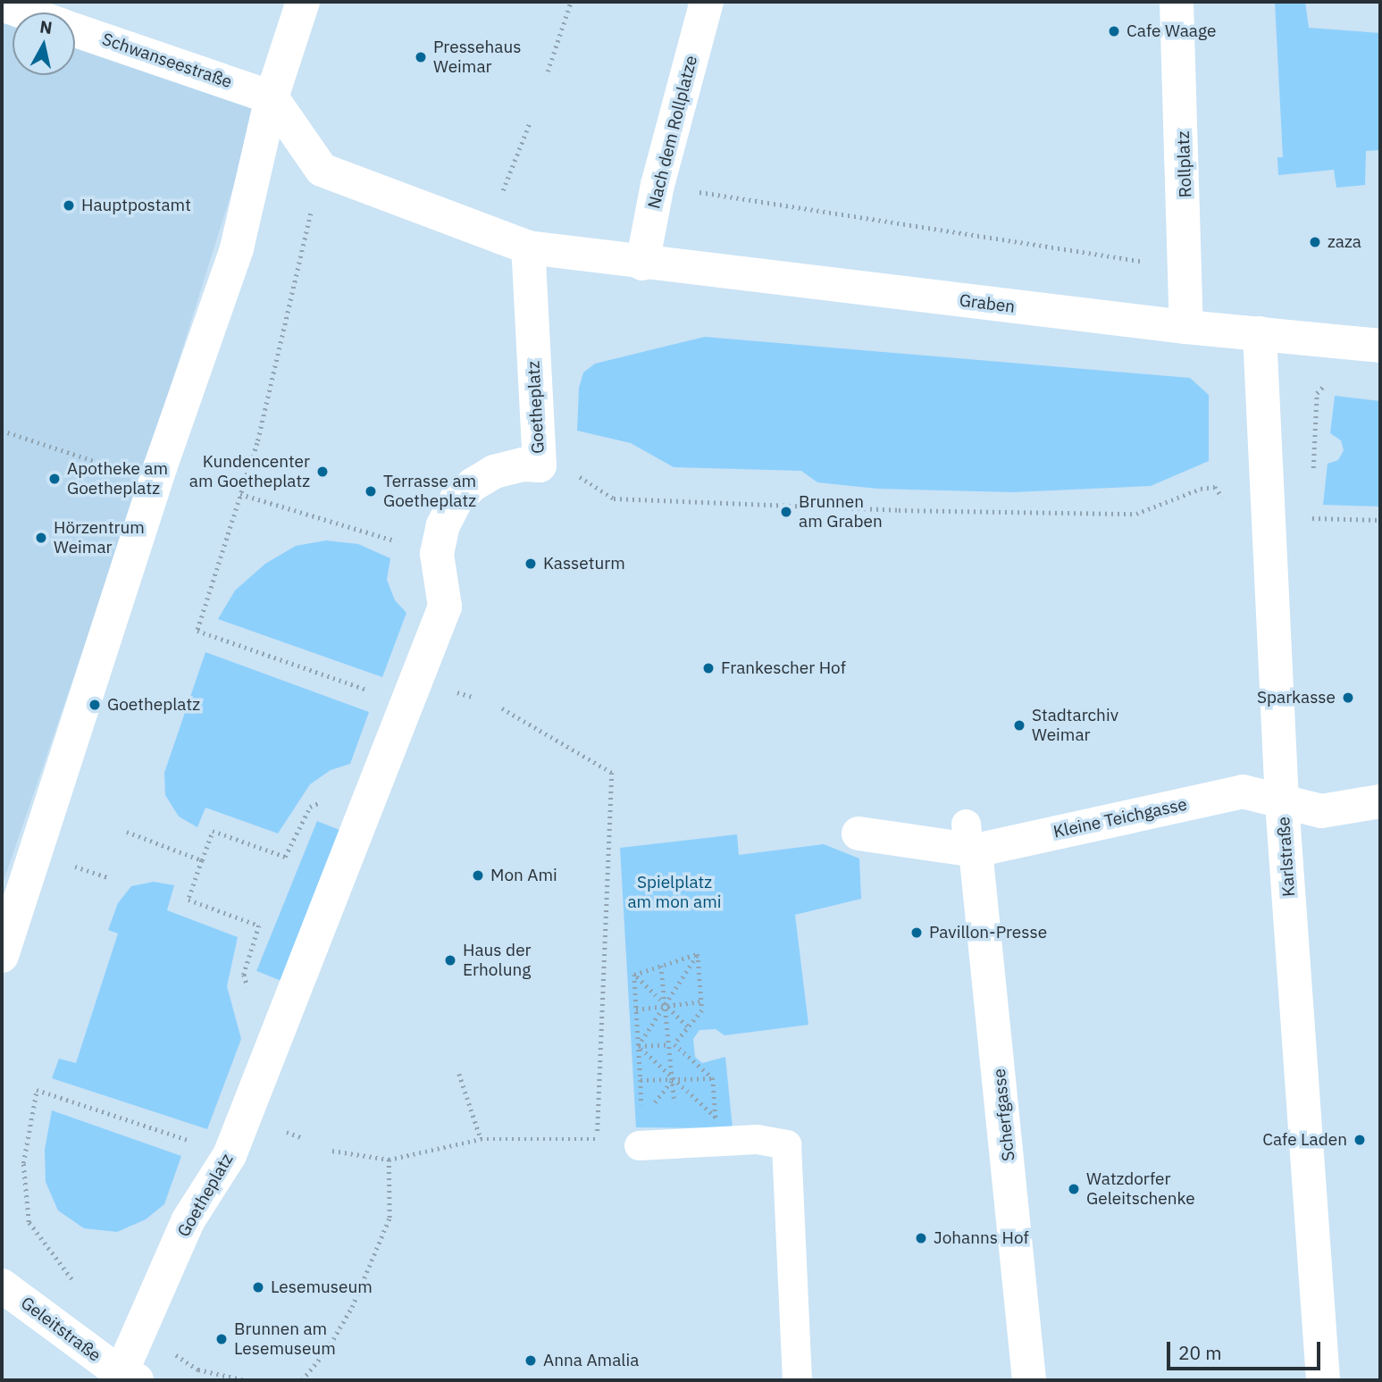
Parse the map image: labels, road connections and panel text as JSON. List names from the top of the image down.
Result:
{
  "streets": {
    "street": [
      "Schwanseestraße",
      "Nach dem Rollplatze",
      "Rollplatz",
      "Graben",
      "Goetheplatz",
      "Kleine Teichgasse",
      "Karlstraße",
      "Scherfgasse",
      "Geleitstraße"
    ]
  },
  "crossings": [
    ["Nach dem Rollplatze", "Graben"],
    ["Rollplatz", "Graben"],
    ["Graben", "Goetheplatz"],
    ["Graben", "Karlstraße"],
    ["Goetheplatz", "Geleitstraße"],
    ["Kleine Teichgasse", "Karlstraße"],
    ["Kleine Teichgasse", "Scherfgasse"]
  ],
  "parks": ["Spielplatz am mon ami"],
  "places": [
    "Cafe Waage",
    "Pressehaus Weimar",
    "Hauptpostamt",
    "zaza",
    "Kundencenter am Goetheplatz",
    "Apotheke am Goetheplatz",
    "Terrasse am Goetheplatz",
    "Brunnen am Graben",
    "Hörzentrum Weimar",
    "Kasseturm",
    "Frankescher Hof",
    "Sparkasse",
    "Goetheplatz",
    "Stadtarchiv Weimar",
    "Mon Ami",
    "Pavillon-Presse",
    "Haus der Erholung",
    "Cafe Laden",
    "Watzdorfer Geleitschenke",
    "Johanns Hof",
    "Lesemuseum",
    "Brunnen am Lesemuseum",
    "Anna Amalia"
  ],
  "scale_bar": "20 m",
  "north": "top"
}
